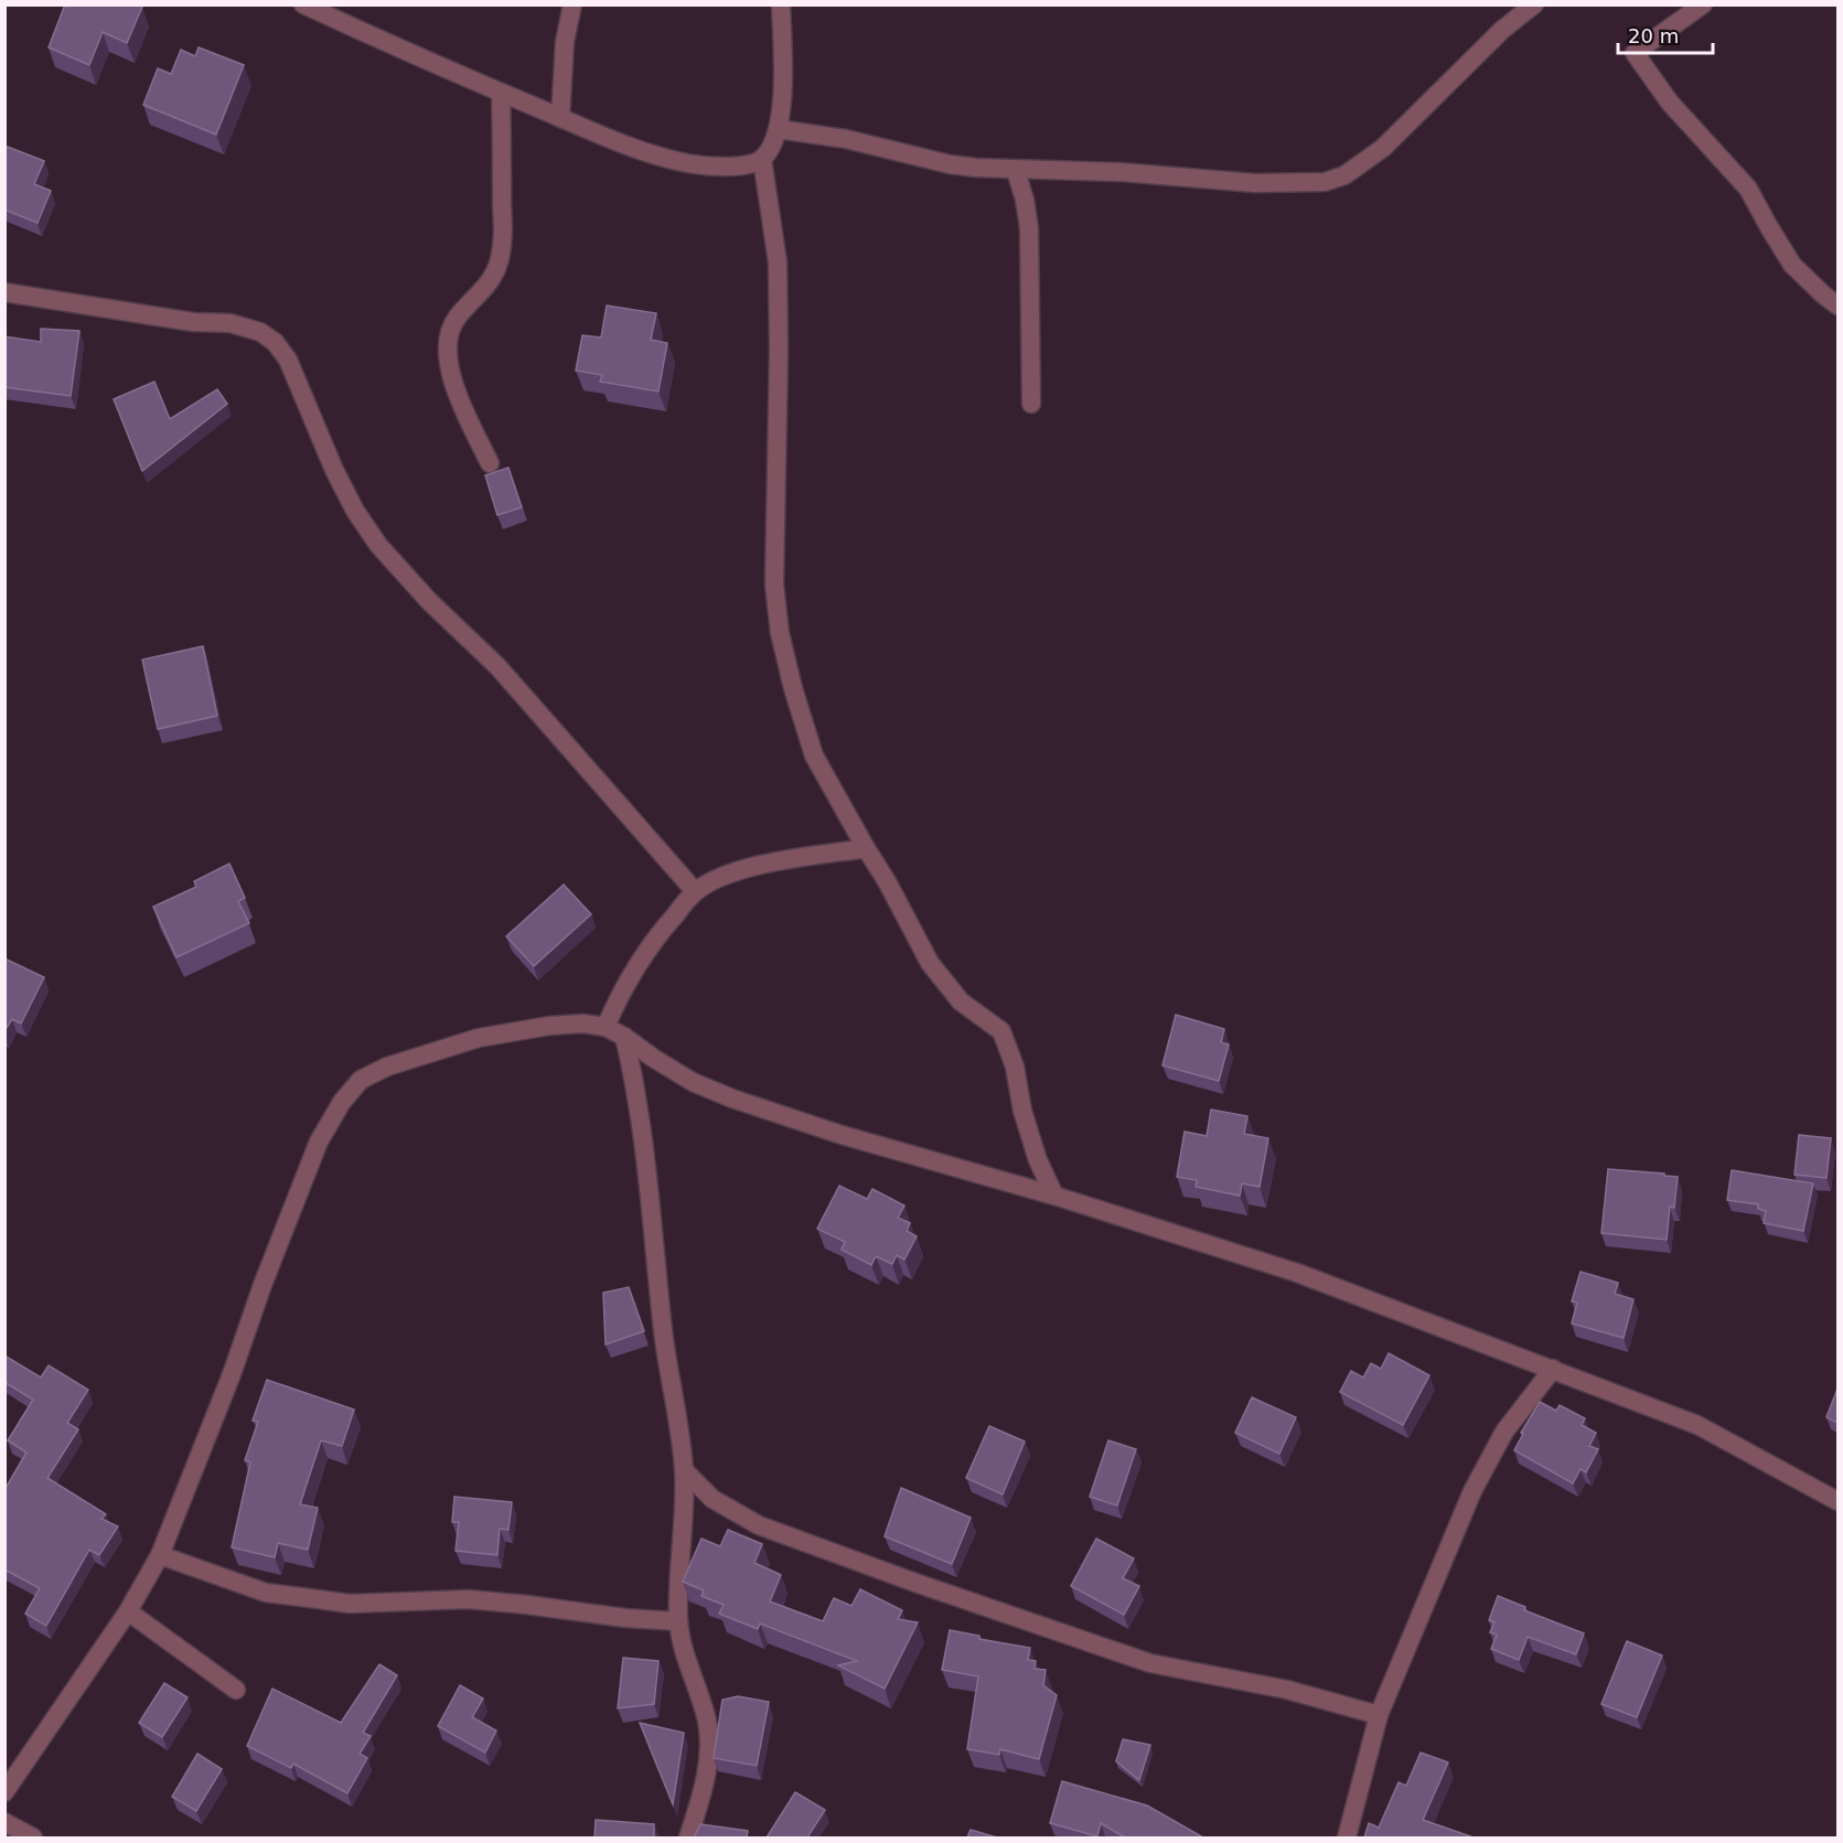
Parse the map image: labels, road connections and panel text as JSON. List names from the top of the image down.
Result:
{
  "scale_bar": "20 m"
}
